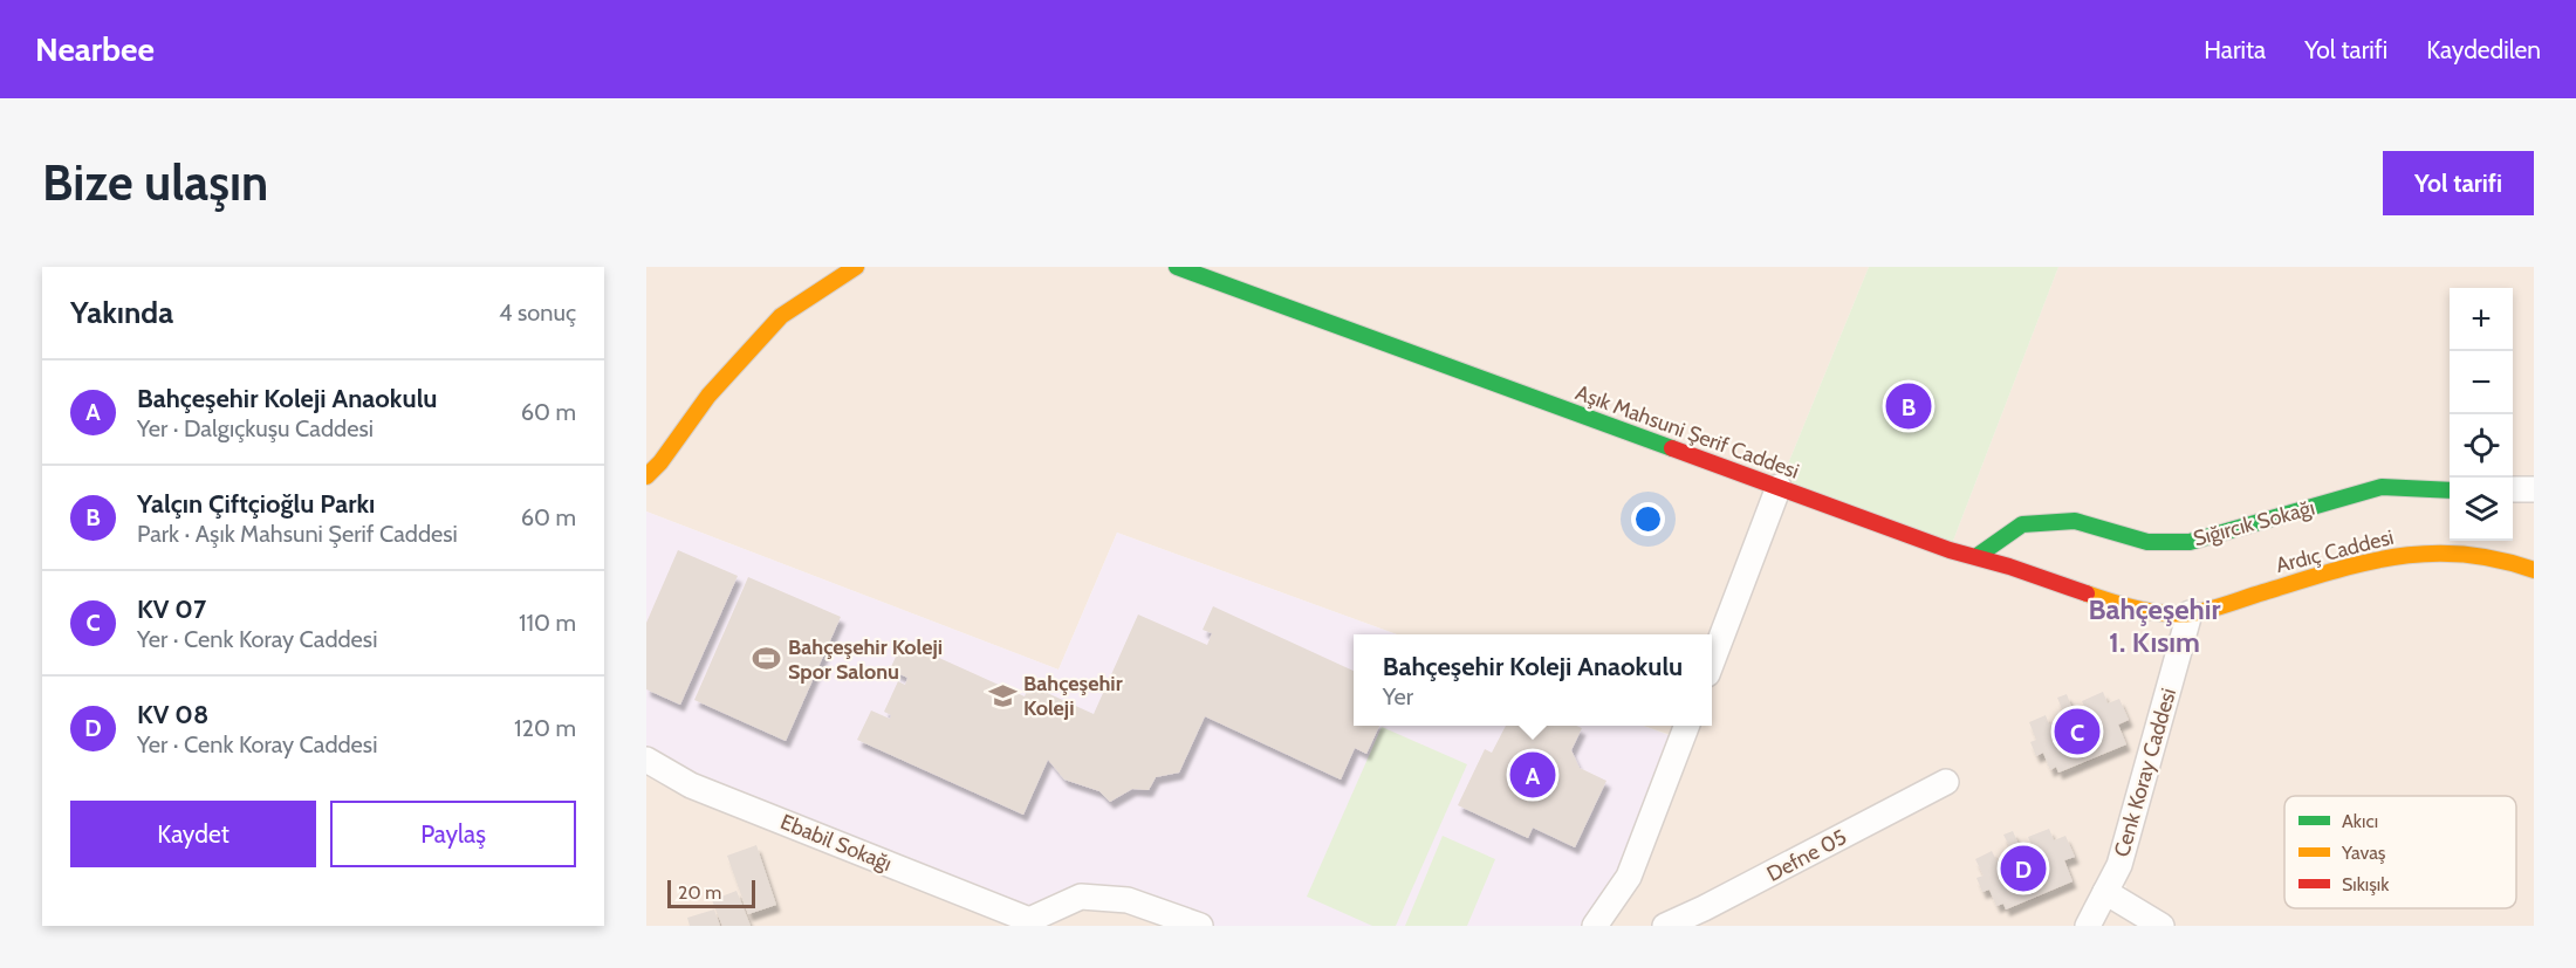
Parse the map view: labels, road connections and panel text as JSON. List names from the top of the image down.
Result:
{
  "streets": {
    "street": [
      "Aşık Mahsuni Şerif Caddesi",
      "Sığırcık Sokağı",
      "Ardıç Caddesi",
      "Cenk Koray Caddesi",
      "Ebabil Sokağı",
      "Defne 05"
    ]
  },
  "crossings": [
    ["Aşık Mahsuni Şerif Caddesi", "Sığırcık Sokağı"],
    ["Aşık Mahsuni Şerif Caddesi", "Ardıç Caddesi"],
    ["Aşık Mahsuni Şerif Caddesi", "Cenk Koray Caddesi"],
    ["Ardıç Caddesi", "Cenk Koray Caddesi"]
  ],
  "districts": ["Bahçeşehir 1. Kısım"],
  "places": {
    "sports": ["Bahçeşehir Koleji Spor Salonu"],
    "school or university": ["Bahçeşehir Koleji"]
  },
  "legend": ["Akıcı", "Yavaş", "Sıkışık"],
  "scale_bar": "20 m",
  "page": {
    "header": "Nearbee",
    "nav": ["Harita", "Yol tarifi", "Kaydedilen"],
    "buttons": [
      "Yol tarifi",
      ["Kaydet", "Paylaş"]
    ],
    "title": "Bize ulaşın",
    "heading": ["Yakında", "4 sonuç"],
    "map_buttons": ["+", "−"],
    "list": [
      {
        "mark": "A",
        "name": "Bahçeşehir Koleji Anaokulu",
        "note": "Yer · Dalgıçkuşu Caddesi",
        "value": "60 m"
      },
      {
        "mark": "B",
        "name": "Yalçın Çiftçioğlu Parkı",
        "note": "Park · Aşık Mahsuni Şerif Caddesi",
        "value": "60 m"
      },
      {
        "mark": "C",
        "name": "KV 07",
        "note": "Yer · Cenk Koray Caddesi",
        "value": "110 m"
      },
      {
        "mark": "D",
        "name": "KV 08",
        "note": "Yer · Cenk Koray Caddesi",
        "value": "120 m"
      }
    ],
    "pins": [
      "B",
      "C",
      "A",
      "D"
    ],
    "popup": ["Bahçeşehir Koleji Anaokulu", "Yer"],
    "scale": "20 m"
  }
}
